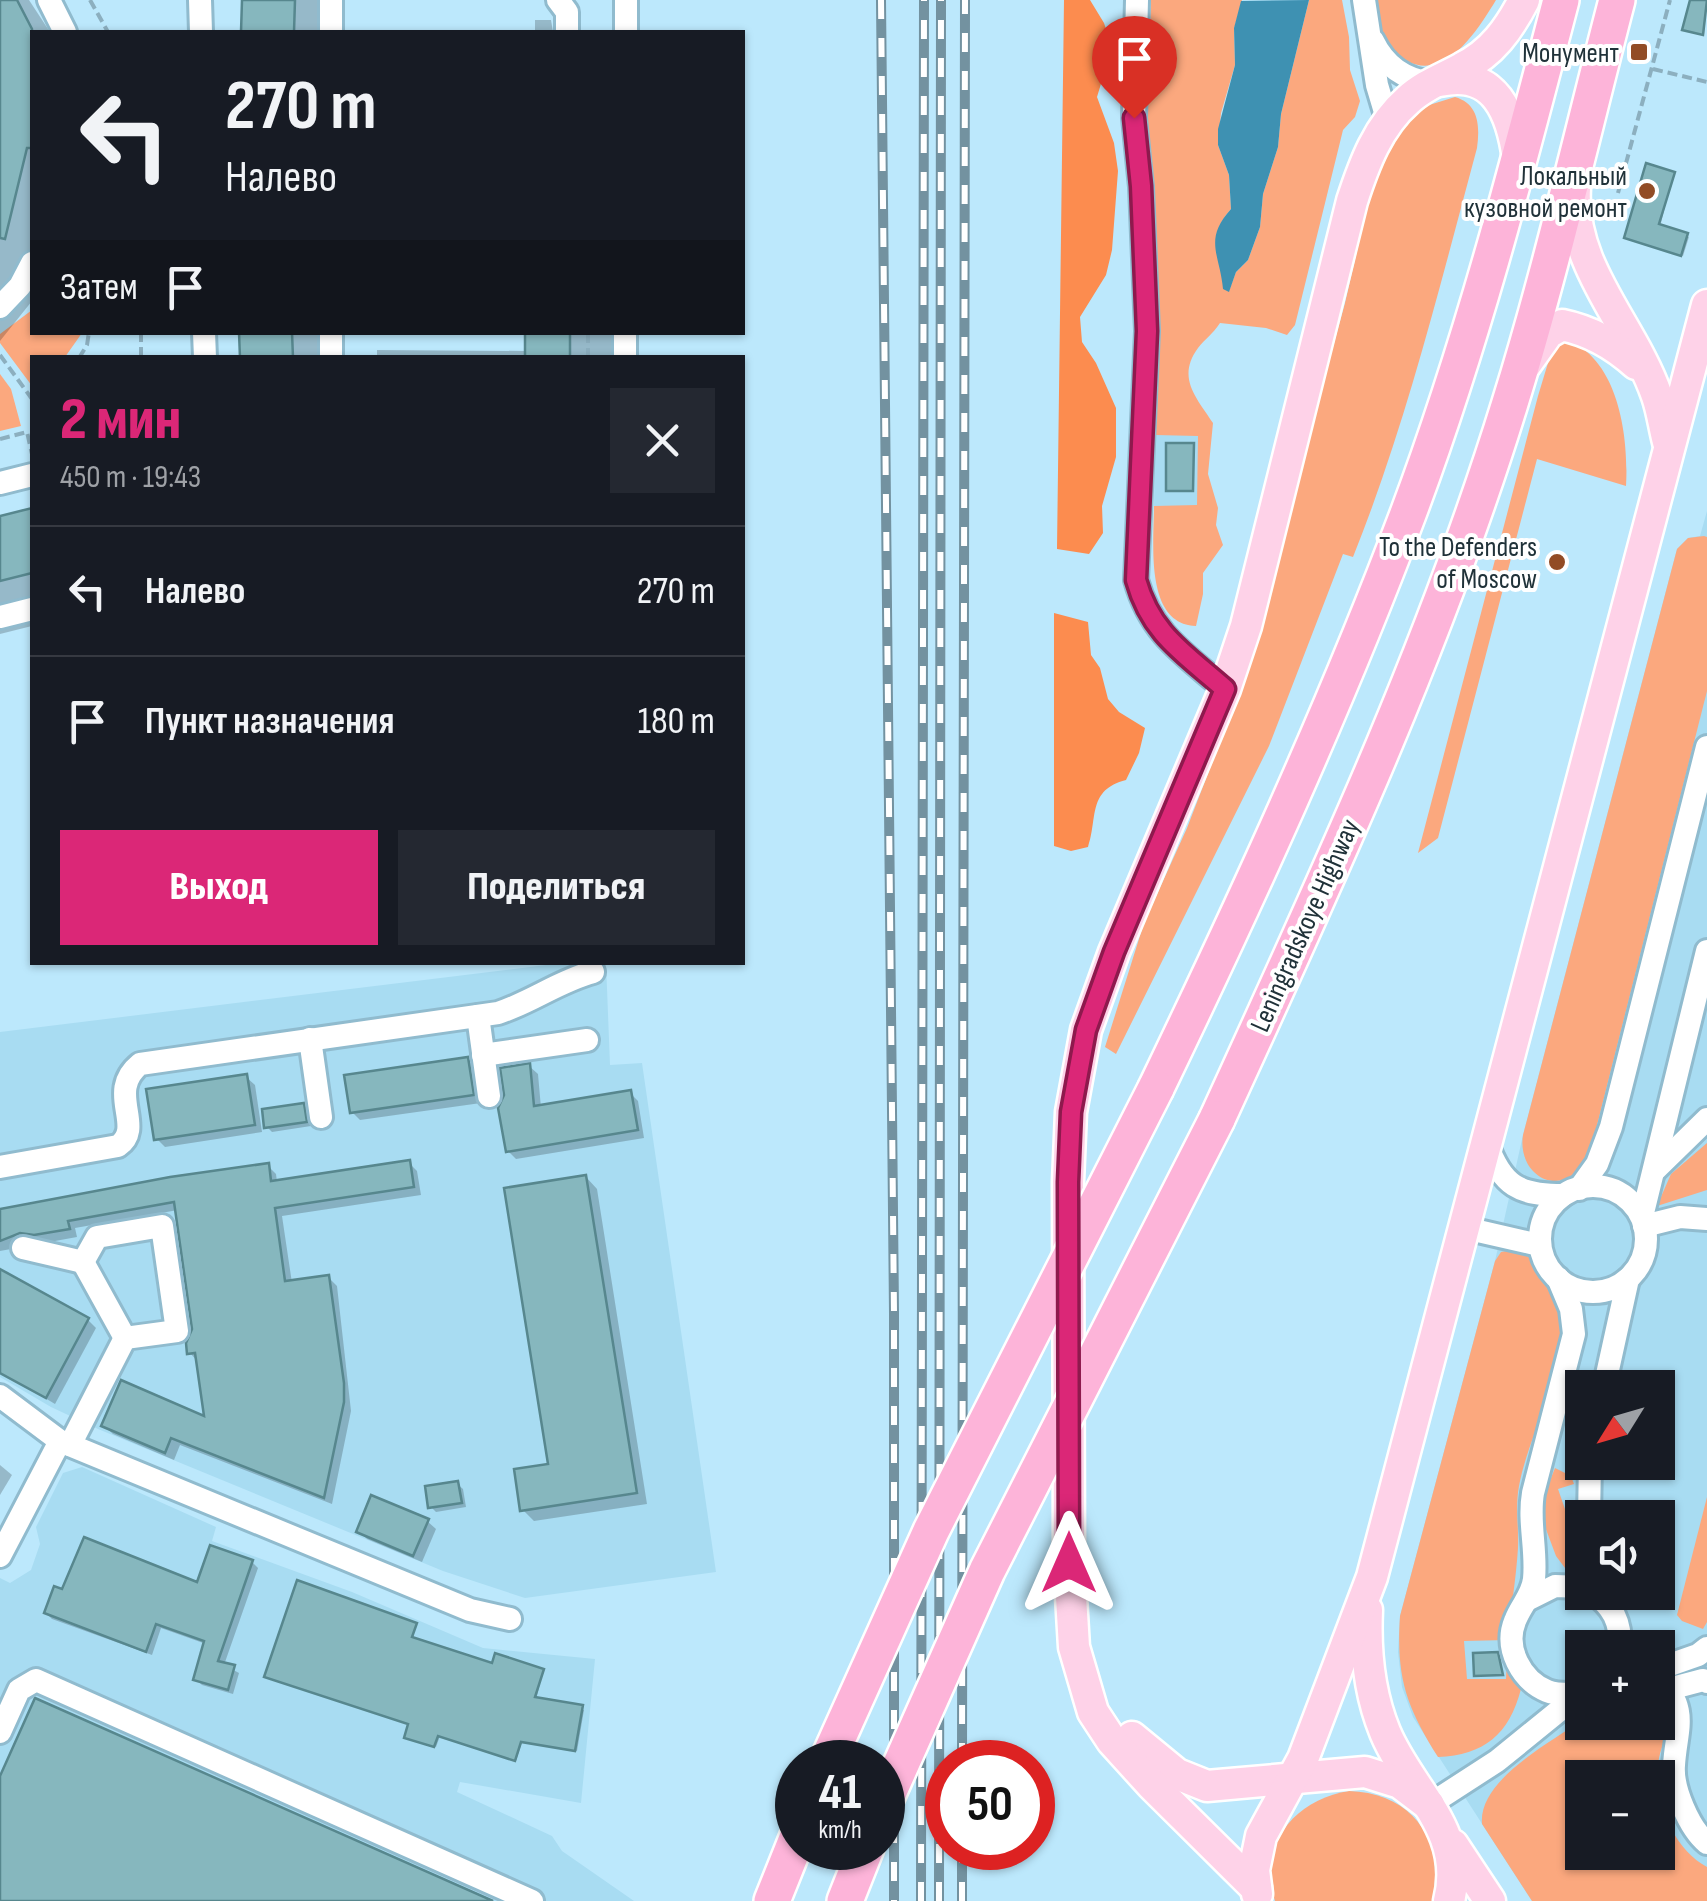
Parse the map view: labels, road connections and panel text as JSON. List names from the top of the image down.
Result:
{
  "streets": {
    "highway": ["Leningradskoye Highway"]
  },
  "places": {
    "transit": ["Монумент"],
    "other": ["Локальный кузовной ремонт", "To the Defenders of Moscow"]
  },
  "north": "bottom left",
  "page": {
    "turn": ["270 m", "Налево"],
    "then": "Затем",
    "heading": ["2 мин", "450 m · 19:43"],
    "list": [
      {
        "name": "Налево",
        "value": "270 m"
      },
      {
        "name": "Пункт назначения",
        "value": "180 m"
      }
    ],
    "buttons": ["Выход", "Поделиться"],
    "map_buttons": ["+", "−"],
    "speed": "41 km/h",
    "limit": "50"
  }
}
